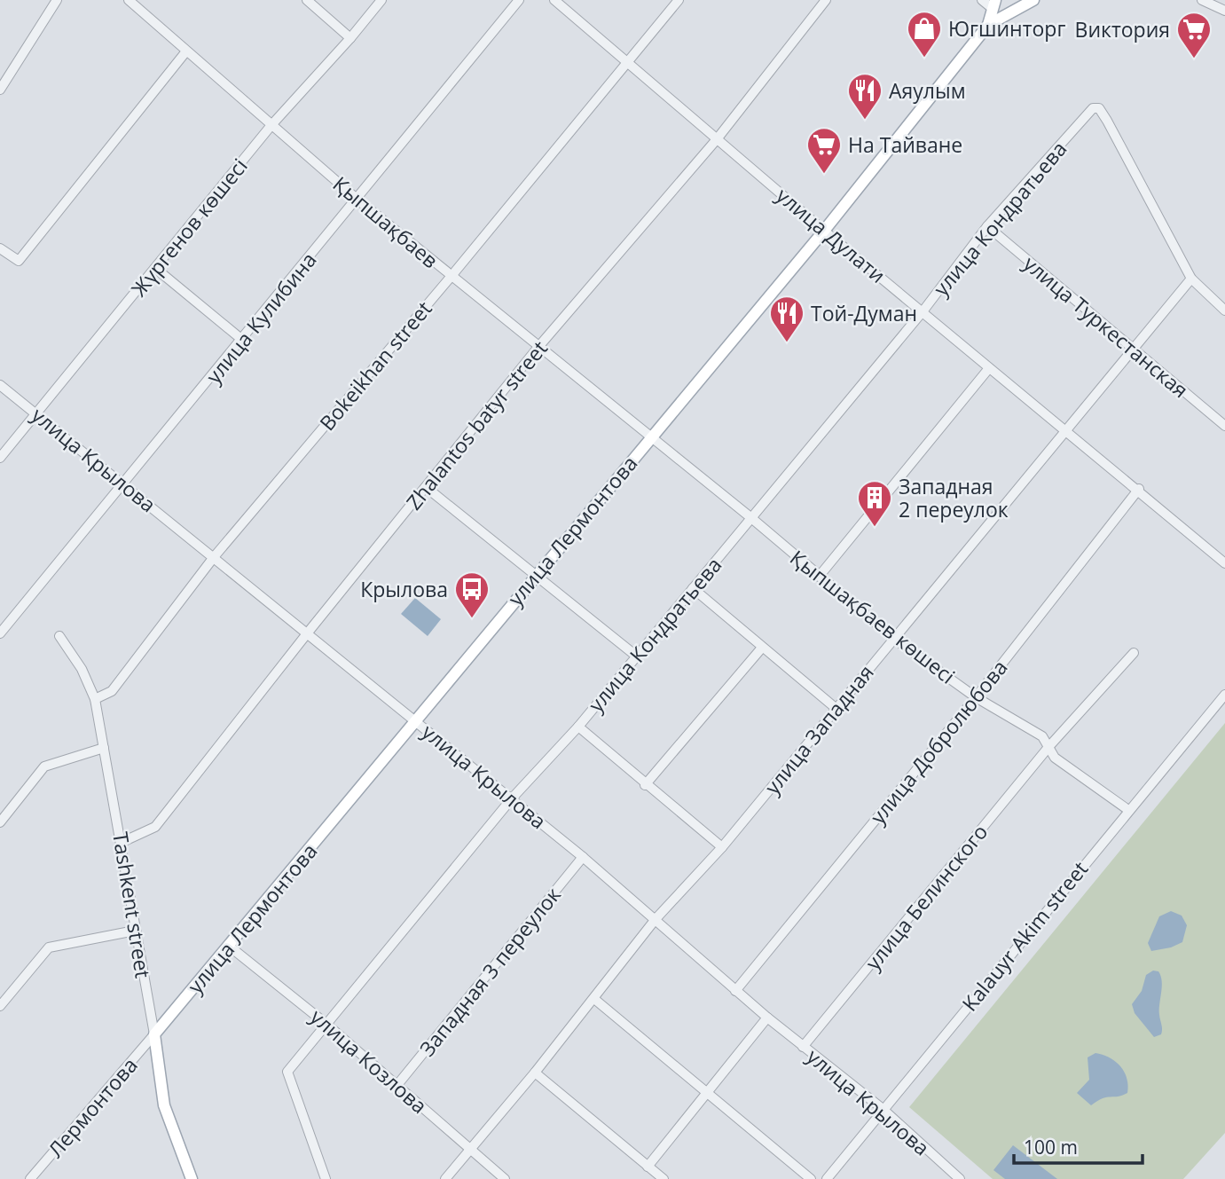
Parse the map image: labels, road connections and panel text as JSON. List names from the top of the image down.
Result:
{
  "streets": {
    "main road": ["улица Лермонтова", "Tashkent street"],
    "street": [
      "улица Кондратьева",
      "Қыпшақбаев",
      "Жүргенов көшесі",
      "улица Дулати",
      "улица Кулибина",
      "улица Туркестанская",
      "Bokeikhan street",
      "Zhalantos batyr street",
      "улица Крылова",
      "Қыпшақбаев көшесі",
      "улица Западная",
      "улица Добролюбова",
      "улица Белинского",
      "Kalauyr Akim street",
      "Западная 3 переулок",
      "улица Козлова",
      "Лермонтова"
    ]
  },
  "crossings": [
    ["улица Кондратьева", "улица Дулати"],
    ["улица Кондратьева", "улица Туркестанская"],
    ["улица Кондратьева", "улица Крылова"],
    ["улица Кондратьева", "Қыпшақбаев көшесі"],
    ["улица Кондратьева", "улица Западная"],
    ["улица Кондратьева", "улица Козлова"],
    ["Қыпшақбаев", "Жүргенов көшесі"],
    ["Қыпшақбаев", "улица Кулибина"],
    ["Қыпшақбаев", "Bokeikhan street"],
    ["Қыпшақбаев", "Zhalantos batyr street"],
    ["Қыпшақбаев", "улица Лермонтова"],
    ["Қыпшақбаев", "Қыпшақбаев көшесі"],
    ["Жүргенов көшесі", "улица Крылова"],
    ["улица Дулати", "Bokeikhan street"],
    ["улица Дулати", "Zhalantos batyr street"],
    ["улица Дулати", "улица Лермонтова"],
    ["улица Дулати", "улица Западная"],
    ["улица Дулати", "улица Добролюбова"],
    ["улица Кулибина", "улица Крылова"],
    ["улица Туркестанская", "улица Западная"],
    ["Bokeikhan street", "улица Крылова"],
    ["Bokeikhan street", "Tashkent street"],
    ["Zhalantos batyr street", "улица Крылова"],
    ["Zhalantos batyr street", "Tashkent street"],
    ["улица Крылова", "улица Лермонтова"],
    ["улица Крылова", "улица Западная"],
    ["улица Крылова", "улица Добролюбова"],
    ["улица Крылова", "улица Белинского"],
    ["улица Крылова", "Kalauyr Akim street"],
    ["улица Крылова", "Западная 3 переулок"],
    ["улица Лермонтова", "Қыпшақбаев көшесі"],
    ["улица Лермонтова", "Tashkent street"],
    ["улица Лермонтова", "улица Козлова"],
    ["улица Лермонтова", "Лермонтова"],
    ["Қыпшақбаев көшесі", "улица Западная"],
    ["Қыпшақбаев көшесі", "улица Добролюбова"],
    ["Қыпшақбаев көшесі", "улица Белинского"],
    ["Қыпшақбаев көшесі", "Kalauyr Akim street"],
    ["улица Западная", "улица Козлова"],
    ["Tashkent street", "Лермонтова"],
    ["Западная 3 переулок", "улица Козлова"]
  ],
  "places": {
    "shop": ["Югшинторг"],
    "supermarket": ["Виктория", "На Тайване"],
    "restaurant": ["Аяулым", "Той-Думан"],
    "building": ["Западная 2 переулок"],
    "bus stop": ["Крылова"]
  },
  "scale_bar": "100 m"
}
